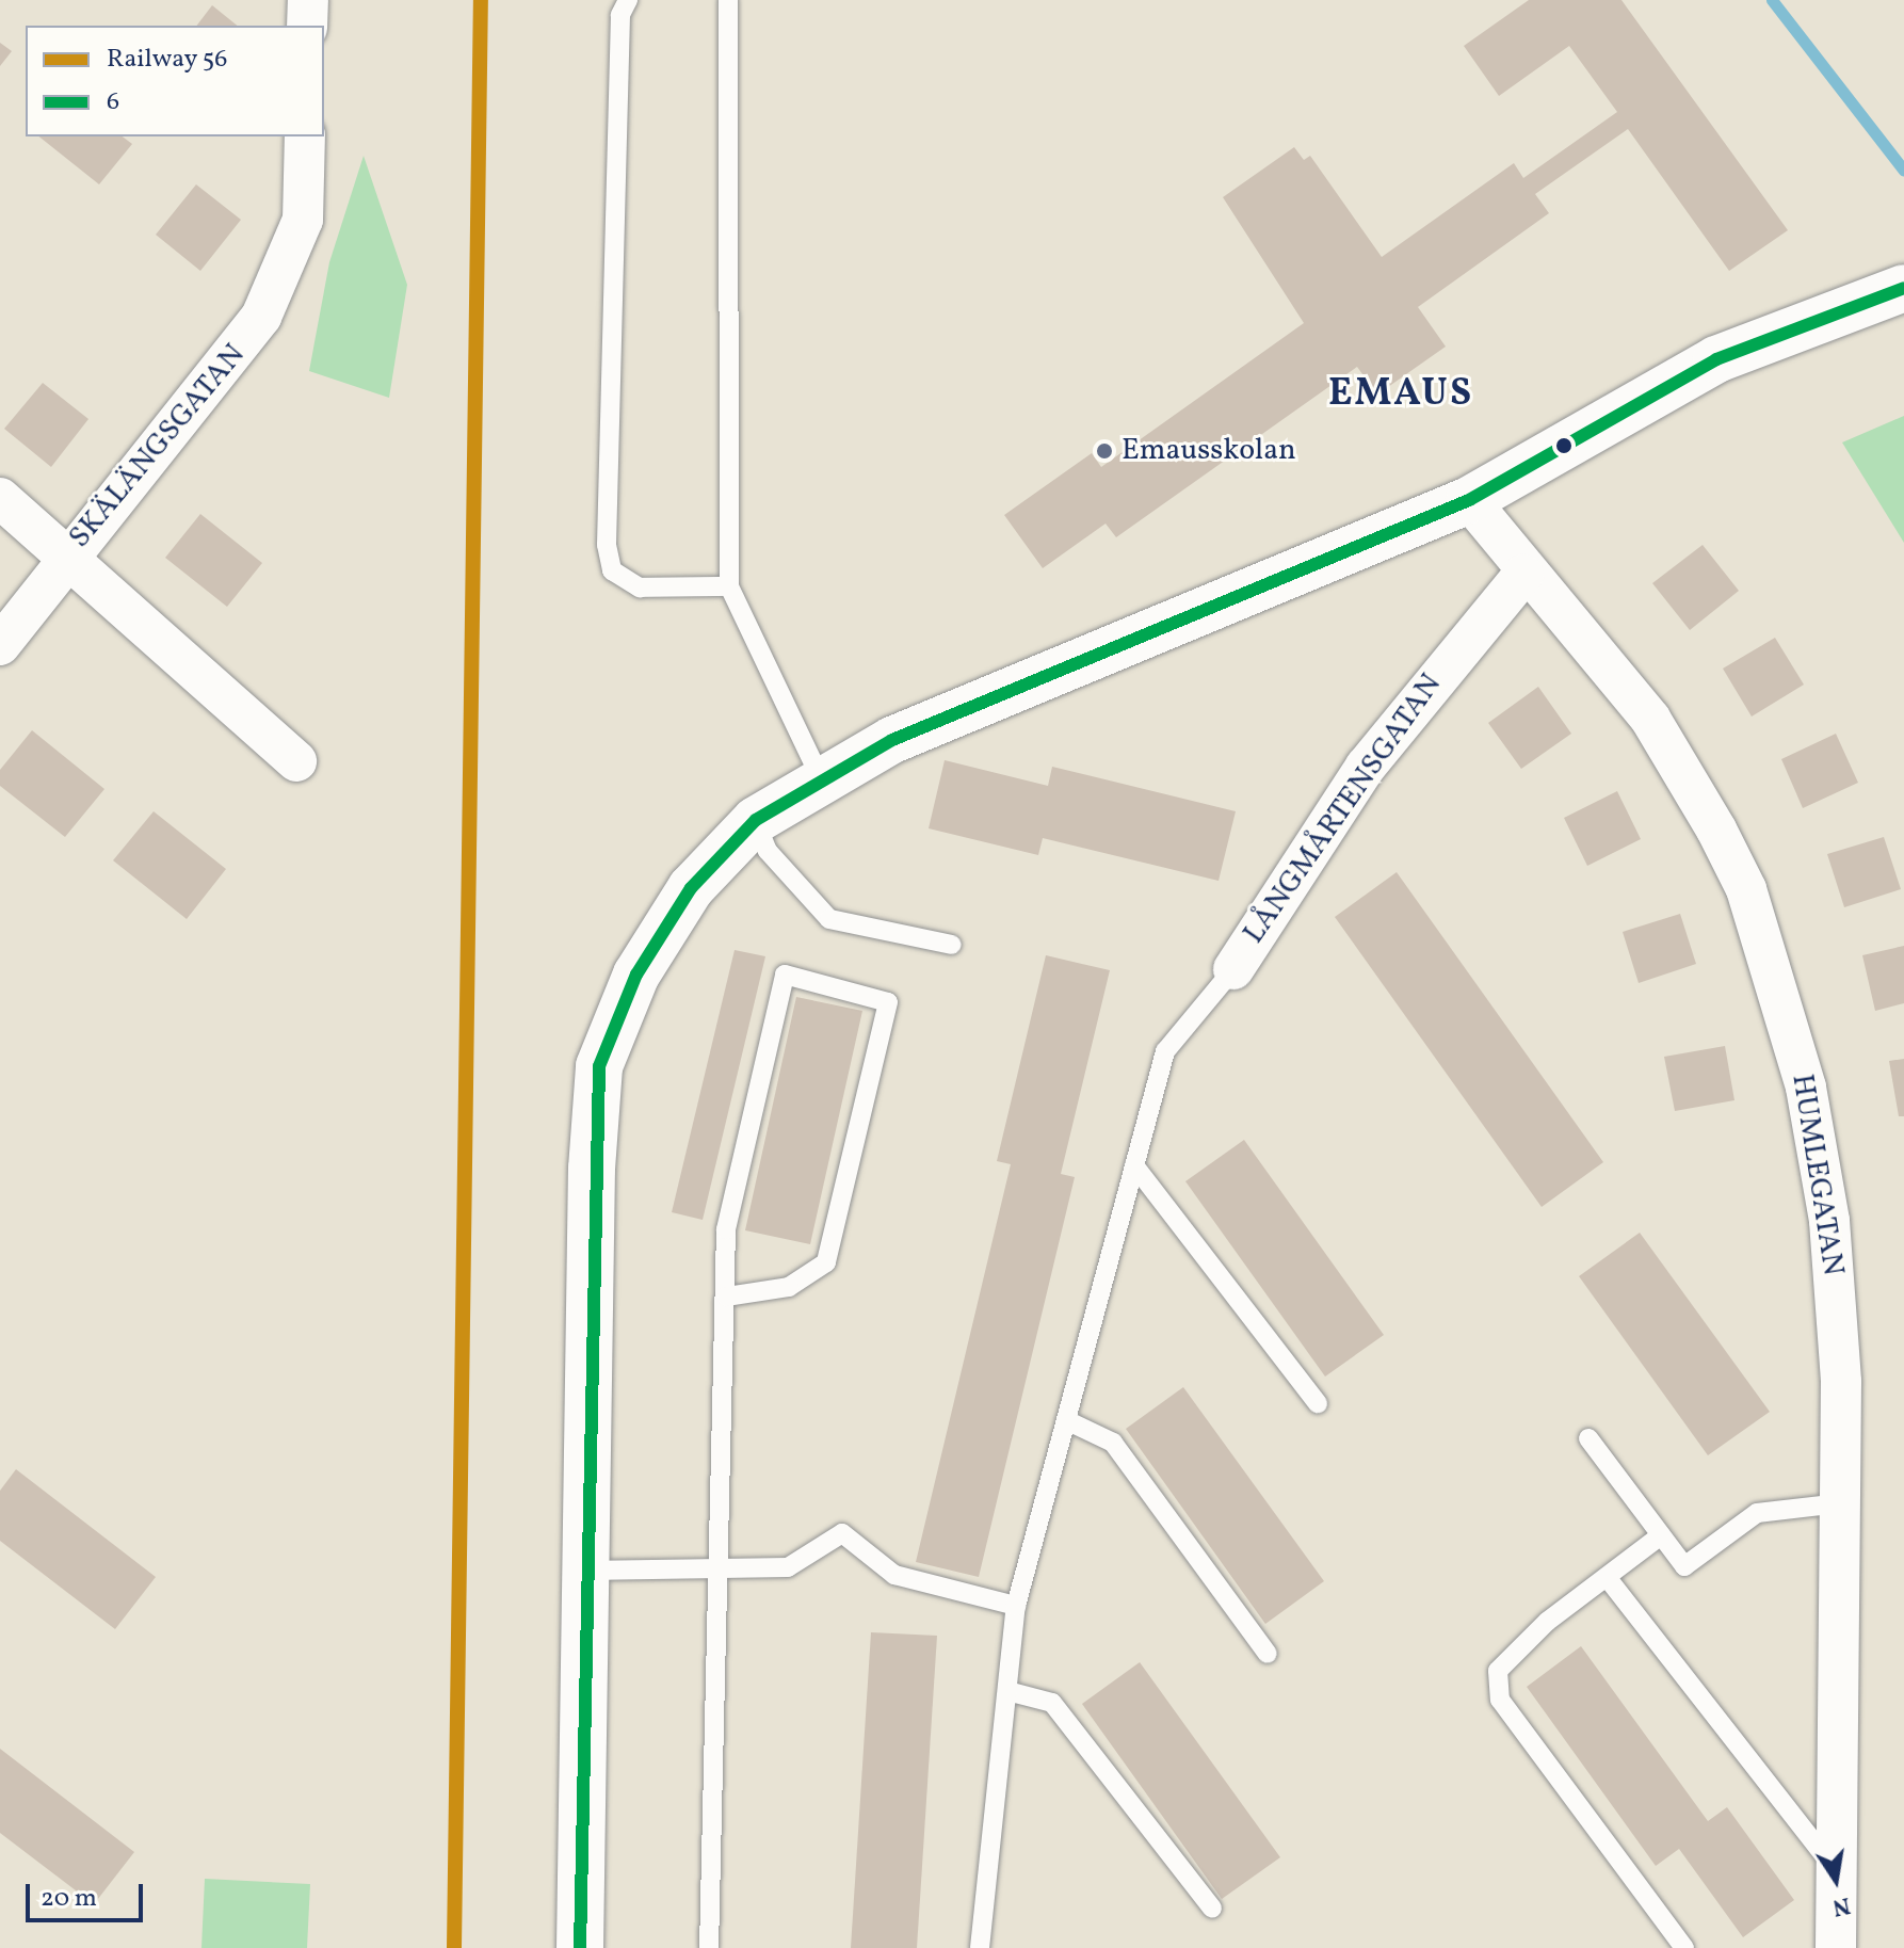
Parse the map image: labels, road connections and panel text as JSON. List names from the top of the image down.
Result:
{
  "streets": {
    "street": ["SKÄLÄNGSGATAN", "LÅNGMÅRTENSGATAN", "HUMLEGATAN"]
  },
  "crossings": [
    ["LÅNGMÅRTENSGATAN", "HUMLEGATAN"]
  ],
  "districts": ["EMAUS"],
  "places": ["Emausskolan"],
  "lines": ["rail line 56", "transit line 6"],
  "legend": ["Railway 56", "6"],
  "scale_bar": "20 m",
  "north": "bottom"
}
